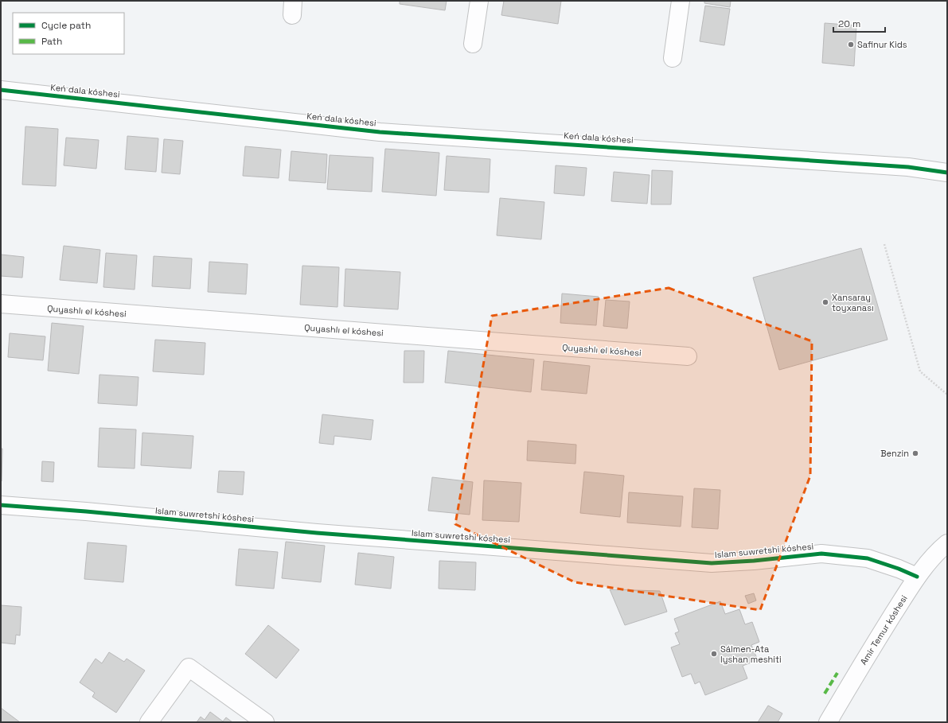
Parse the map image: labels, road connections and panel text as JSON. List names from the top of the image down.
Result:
{
  "streets": {
    "street": [
      "Keń dala kóshesi",
      "Quyashlı el kóshesi",
      "Islam suwretshi kóshesi",
      "Amir Temur kóshesi"
    ]
  },
  "crossings": [
    ["Islam suwretshi kóshesi", "Amir Temur kóshesi"]
  ],
  "places": [
    "Safinur Kids",
    "Xansaray toyxanası",
    "Benzin",
    "Sálmen-Ata Iyshan meshiti"
  ],
  "legend": ["Cycle path", "Path"],
  "scale_bar": "20 m"
}
